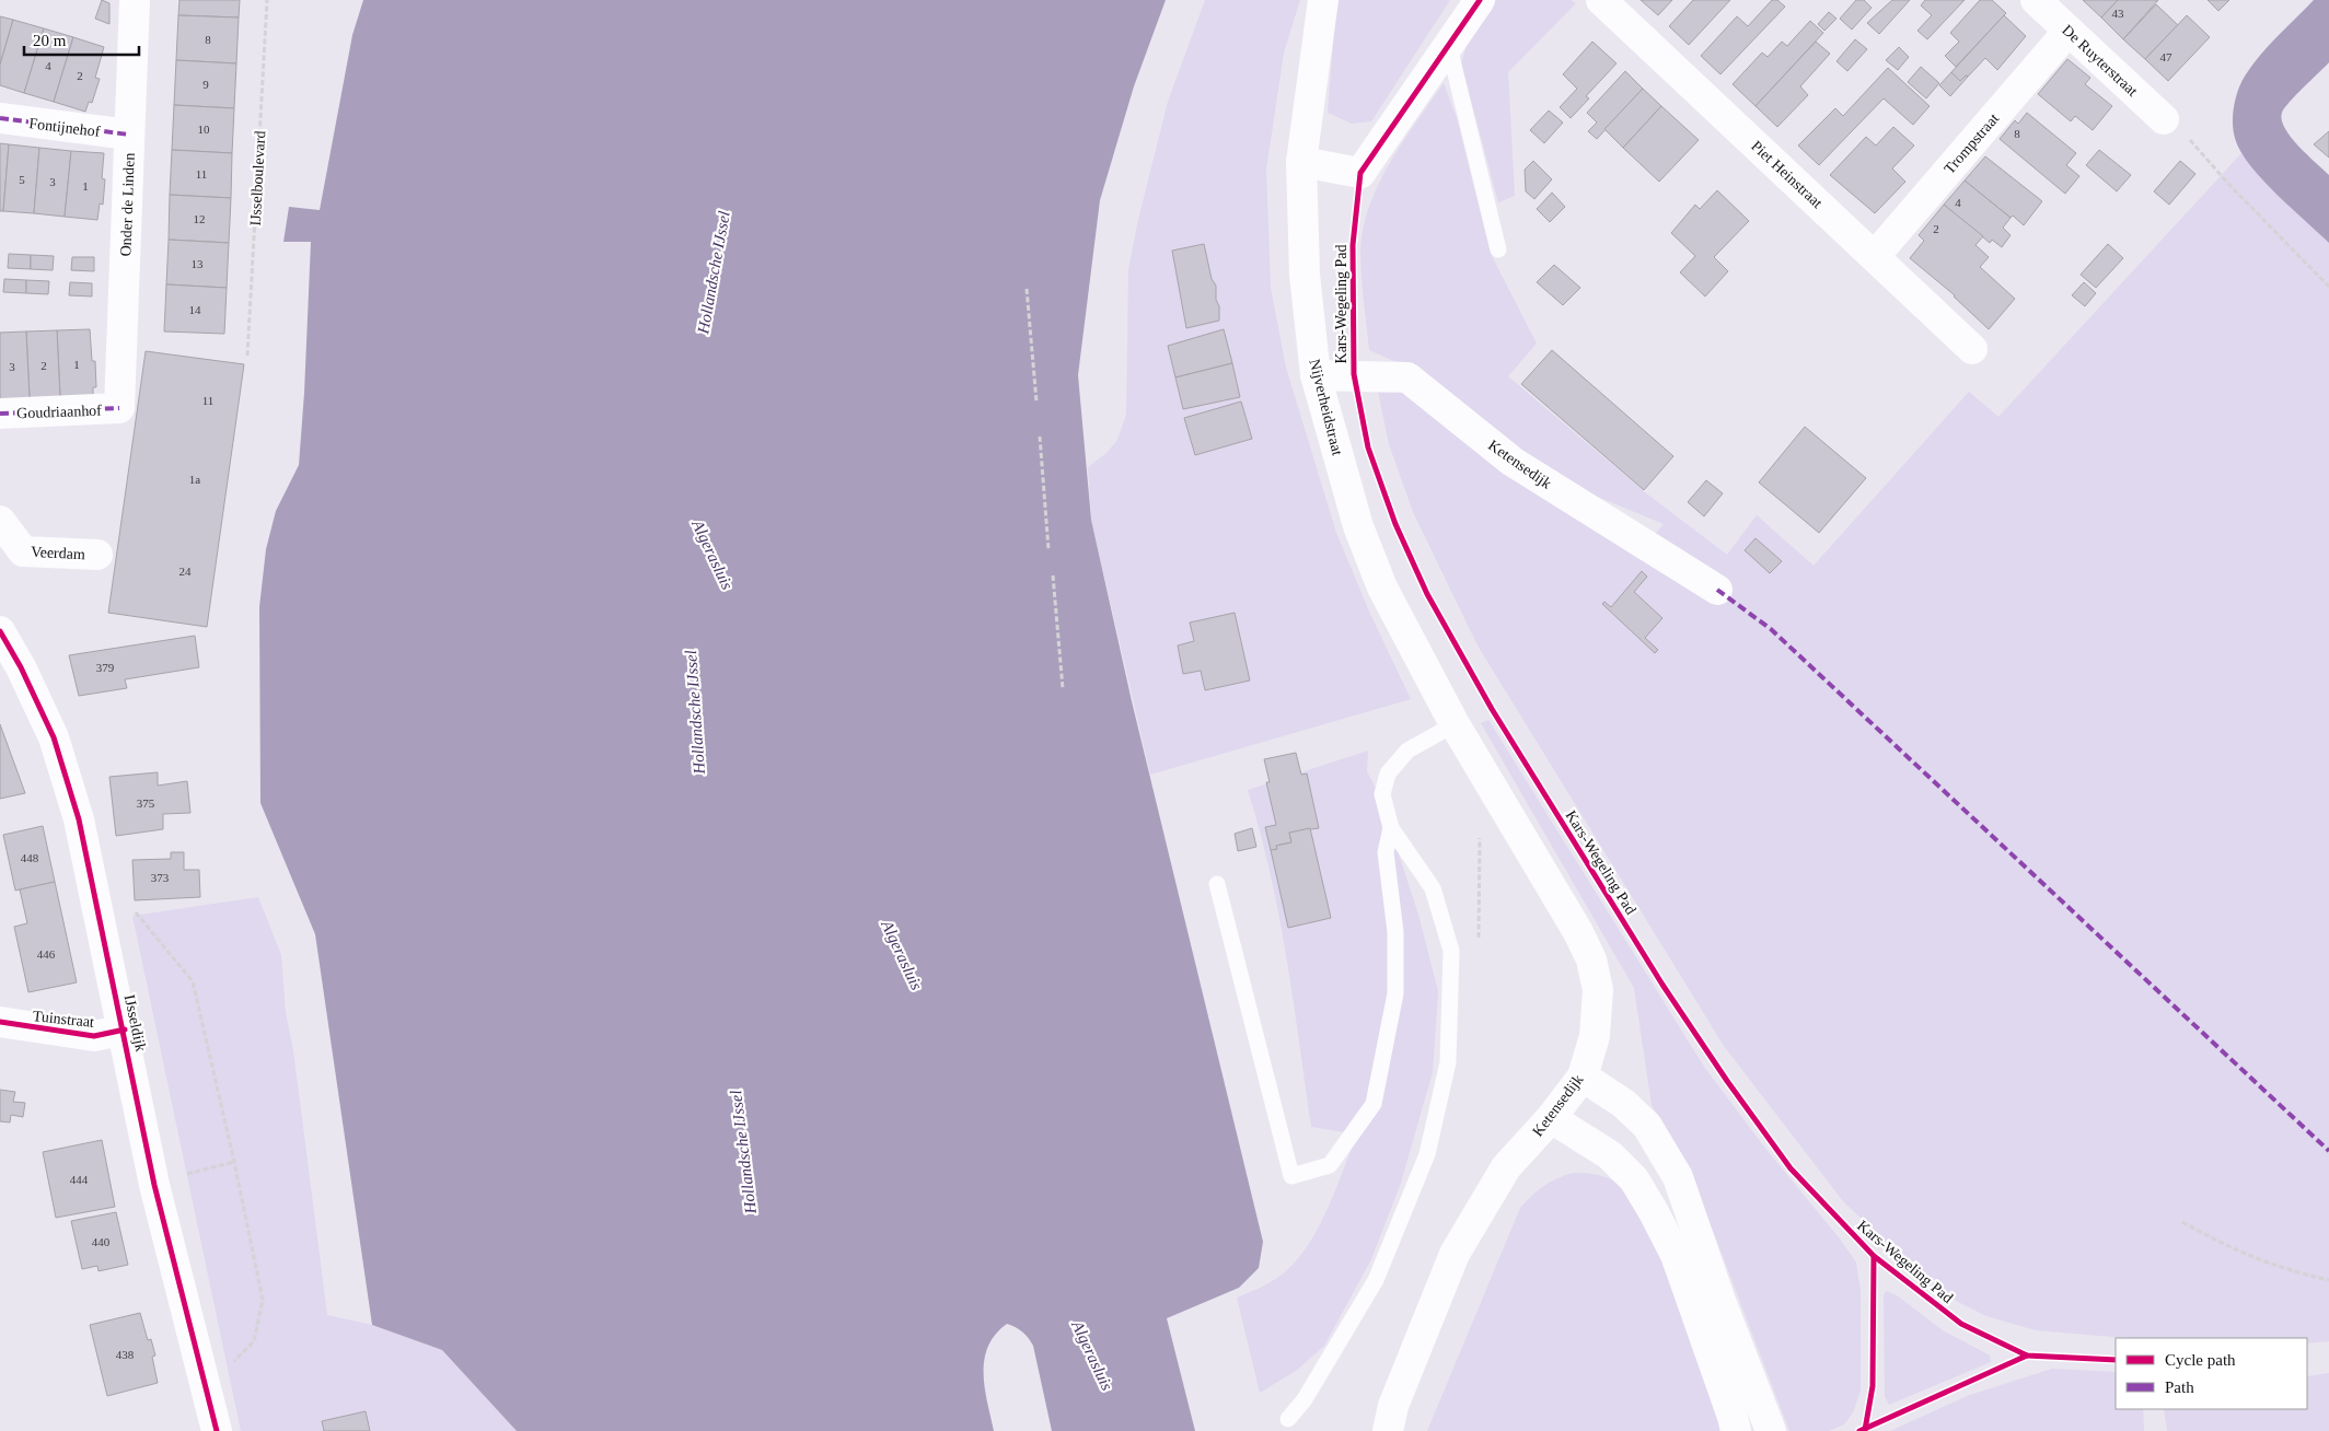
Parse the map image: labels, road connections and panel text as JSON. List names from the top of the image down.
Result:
{
  "streets": {
    "street": [
      "De Ruyterstraat",
      "Fontijnehof",
      "Trompstraat",
      "Piet Heinstraat",
      "Onder de Linden",
      "Nijverheidstraat",
      "Goudriaanhof",
      "Ketensedijk",
      "Veerdam",
      "Tuinstraat",
      "IJsseldijk"
    ],
    "path": ["IJsselboulevard"],
    "cycle path": ["Kars-Wegeling Pad"]
  },
  "crossings": [
    ["De Ruyterstraat", "Trompstraat"],
    ["Fontijnehof", "Onder de Linden"],
    ["Trompstraat", "Piet Heinstraat"],
    ["Onder de Linden", "Goudriaanhof"],
    ["Nijverheidstraat", "Ketensedijk"],
    ["Tuinstraat", "IJsseldijk"]
  ],
  "water": ["Hollandsche IJssel", "Algerasluis"],
  "house_numbers": [
    "43",
    "8",
    "47",
    "4",
    "2",
    "9",
    "10",
    "8",
    "11",
    "5",
    "3",
    "1",
    "4",
    "12",
    "2",
    "13",
    "14",
    "1",
    "2",
    "3",
    "11",
    "1a",
    "24",
    "379",
    "375",
    "448",
    "373",
    "446",
    "444",
    "440",
    "438"
  ],
  "legend": ["Cycle path", "Path"],
  "scale_bar": "20 m"
}
